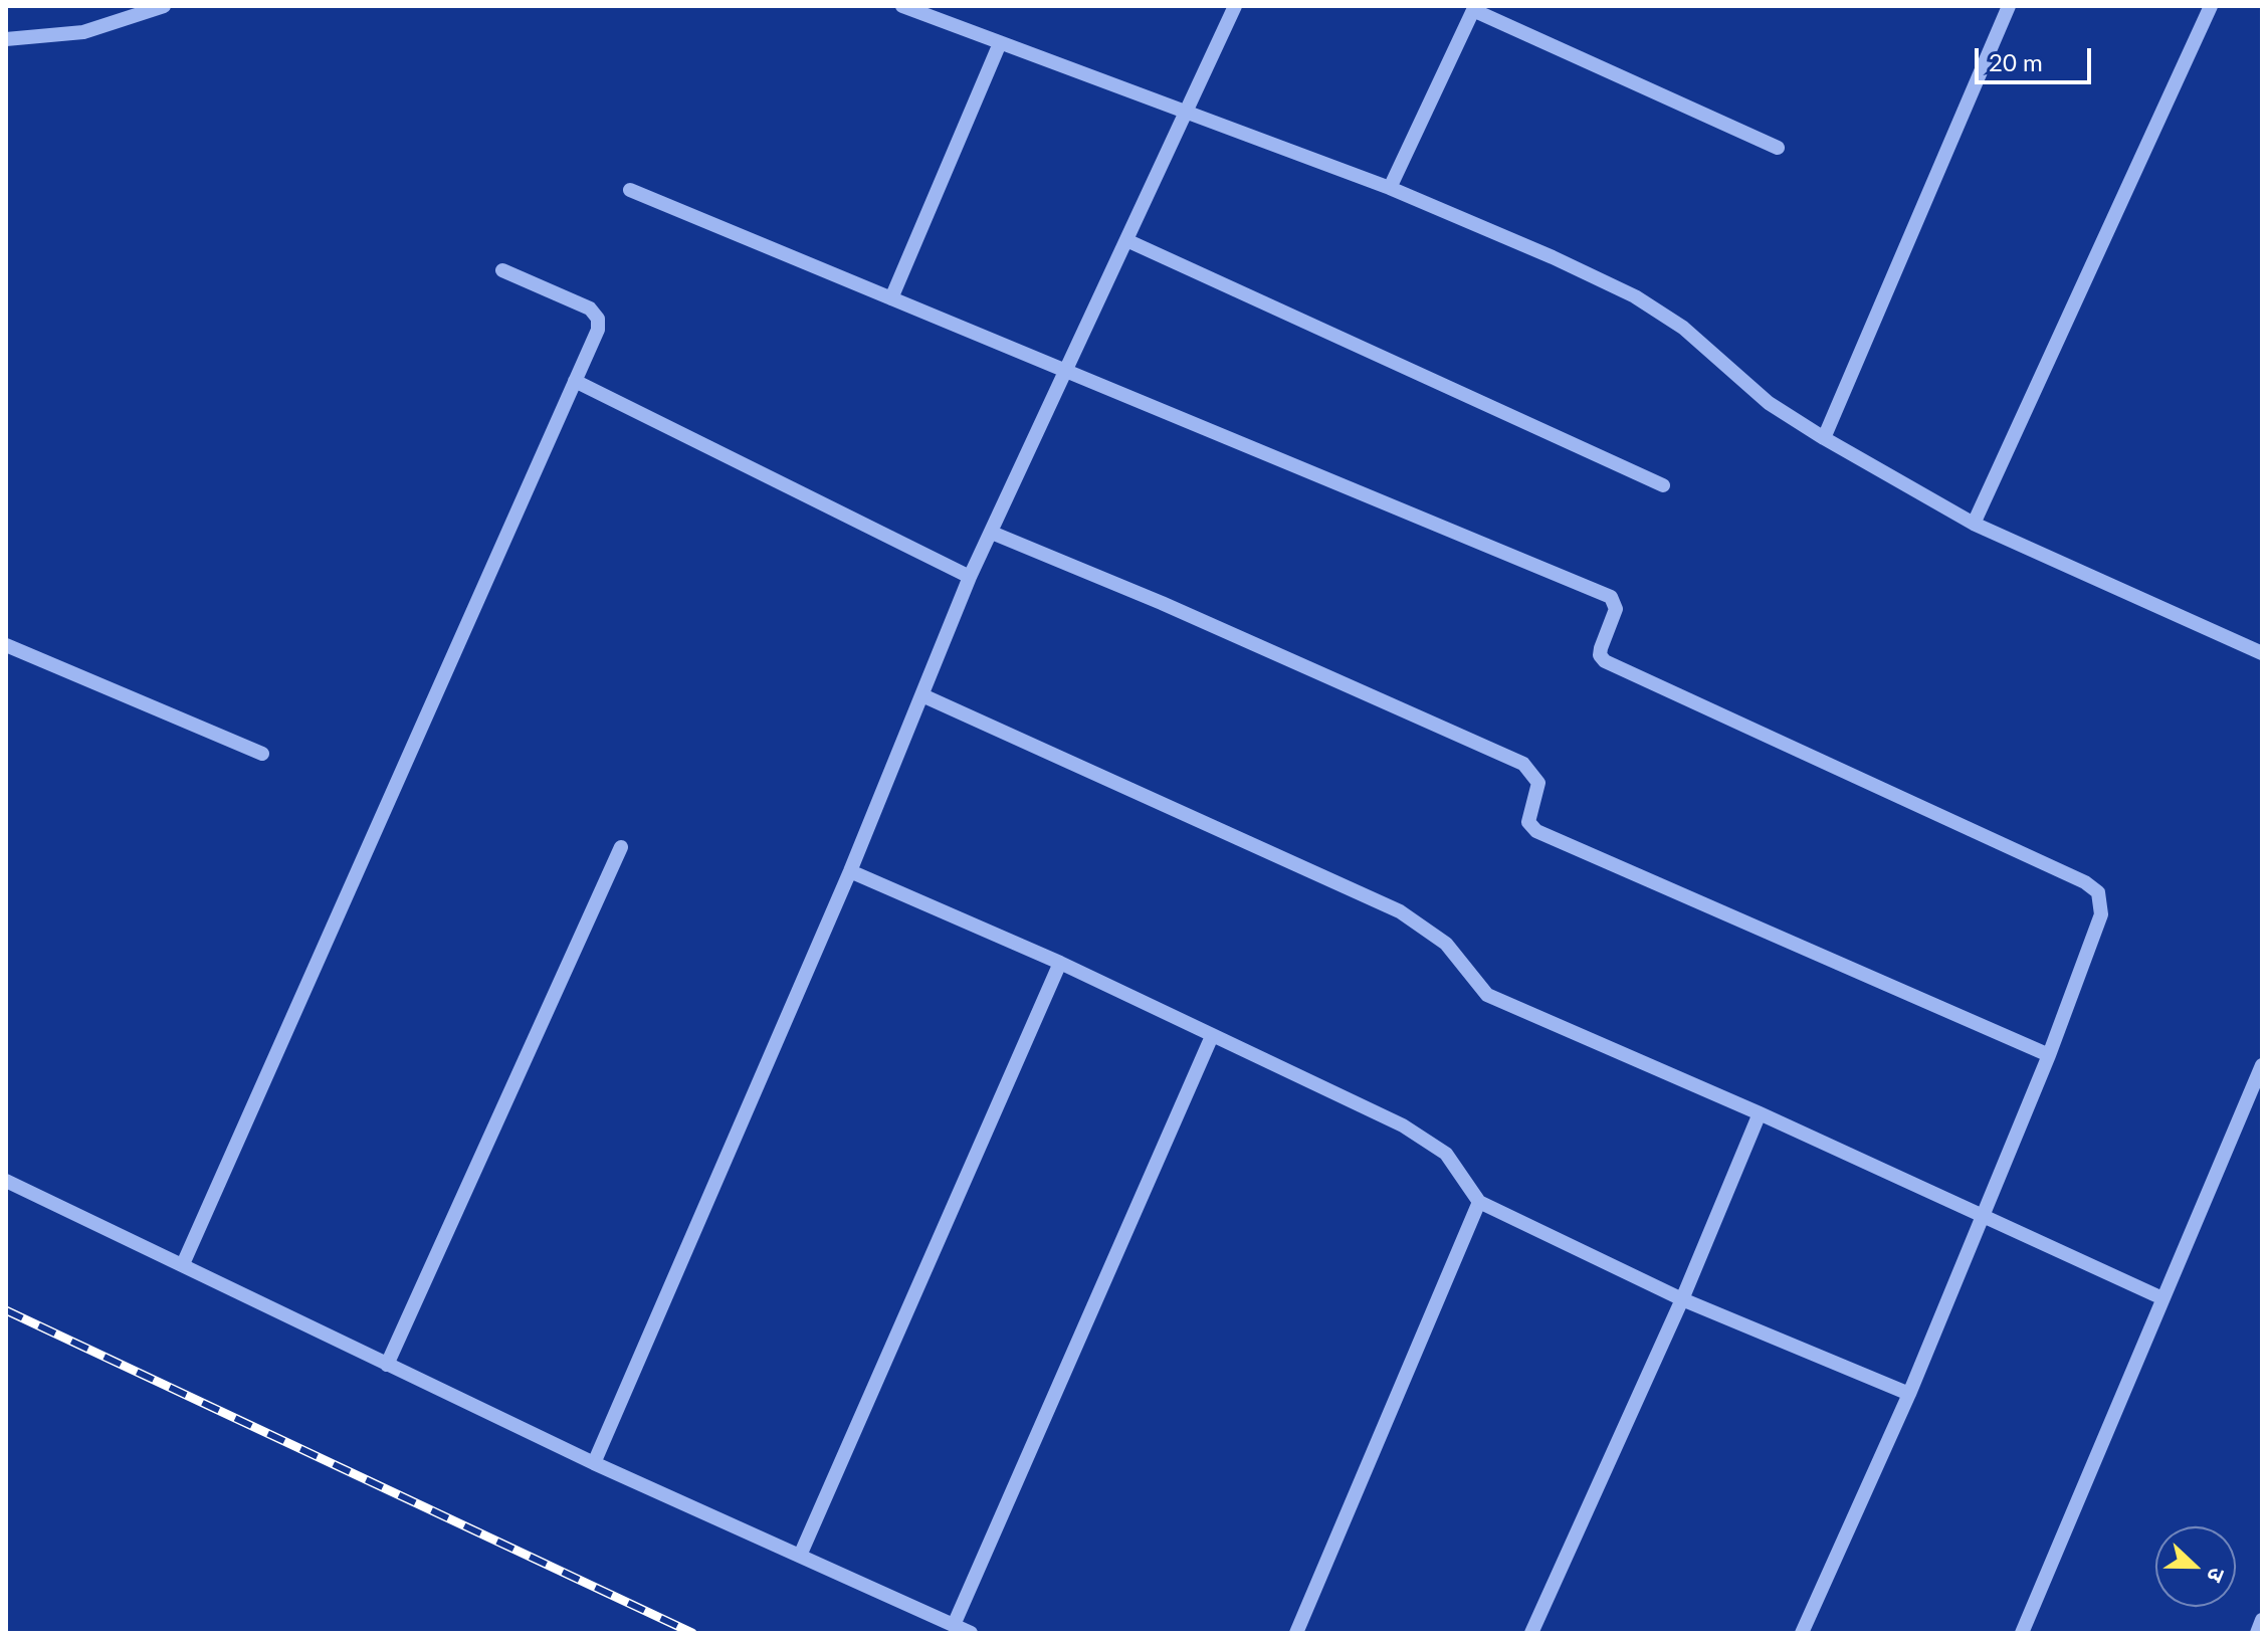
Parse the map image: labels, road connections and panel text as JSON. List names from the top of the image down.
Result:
{
  "scale_bar": "20 m",
  "north": "right"
}
